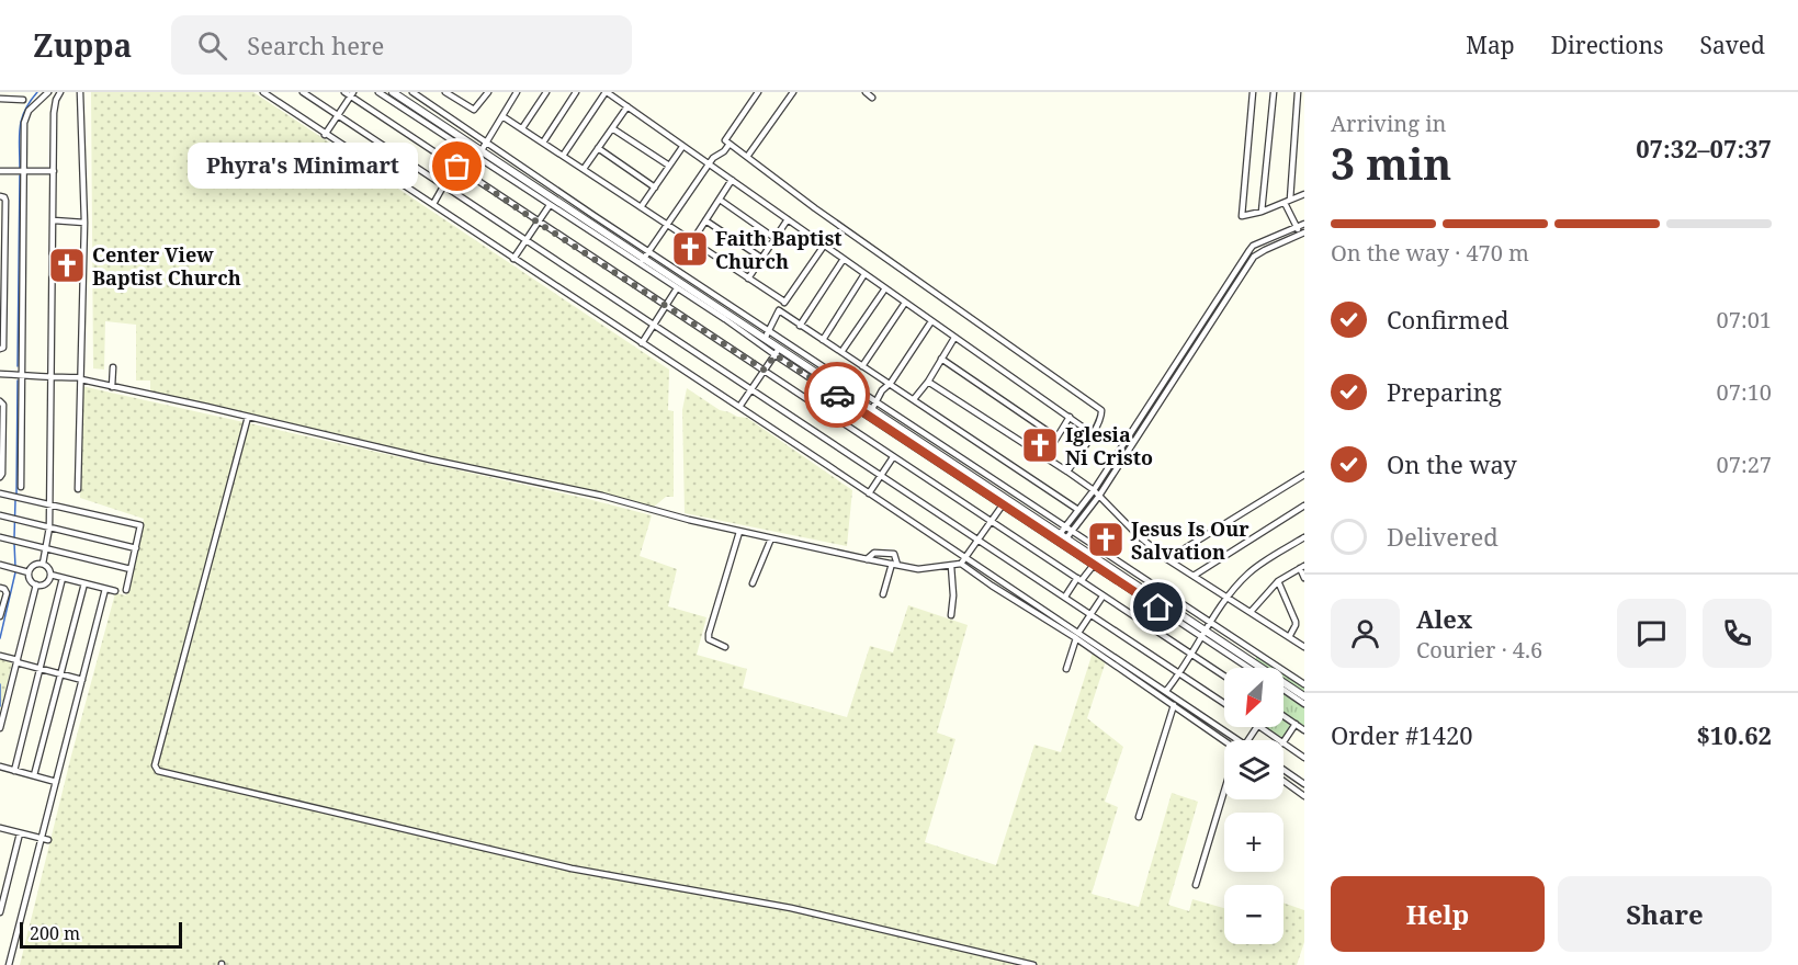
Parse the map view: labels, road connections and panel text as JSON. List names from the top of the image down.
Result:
{
  "places": {
    "other": ["Phyra's Minimart"],
    "church": [
      "Faith Baptist Church",
      "Center View Baptist Church",
      "Iglesia Ni Cristo",
      "Jesus Is Our Salvation"
    ]
  },
  "scale_bar": "200 m",
  "north": "bottom left",
  "page": {
    "header": "Zuppa",
    "search": "Search here",
    "nav": ["Map", "Directions", "Saved"],
    "heading": ["3 min", "Arriving in", "07:32–07:37"],
    "panel": [
      "Alex",
      "Courier · 4.6",
      "Order #1420",
      "$10.62"
    ],
    "bubble": "Phyra's Minimart",
    "bar": "On the way · 470 m",
    "list": [
      ["Confirmed", "07:01"],
      ["Preparing", "07:10"],
      ["On the way", "07:27"],
      "Delivered"
    ],
    "map_buttons": ["+", "−"],
    "buttons": ["Help", "Share"],
    "scale": "200 m"
  }
}
